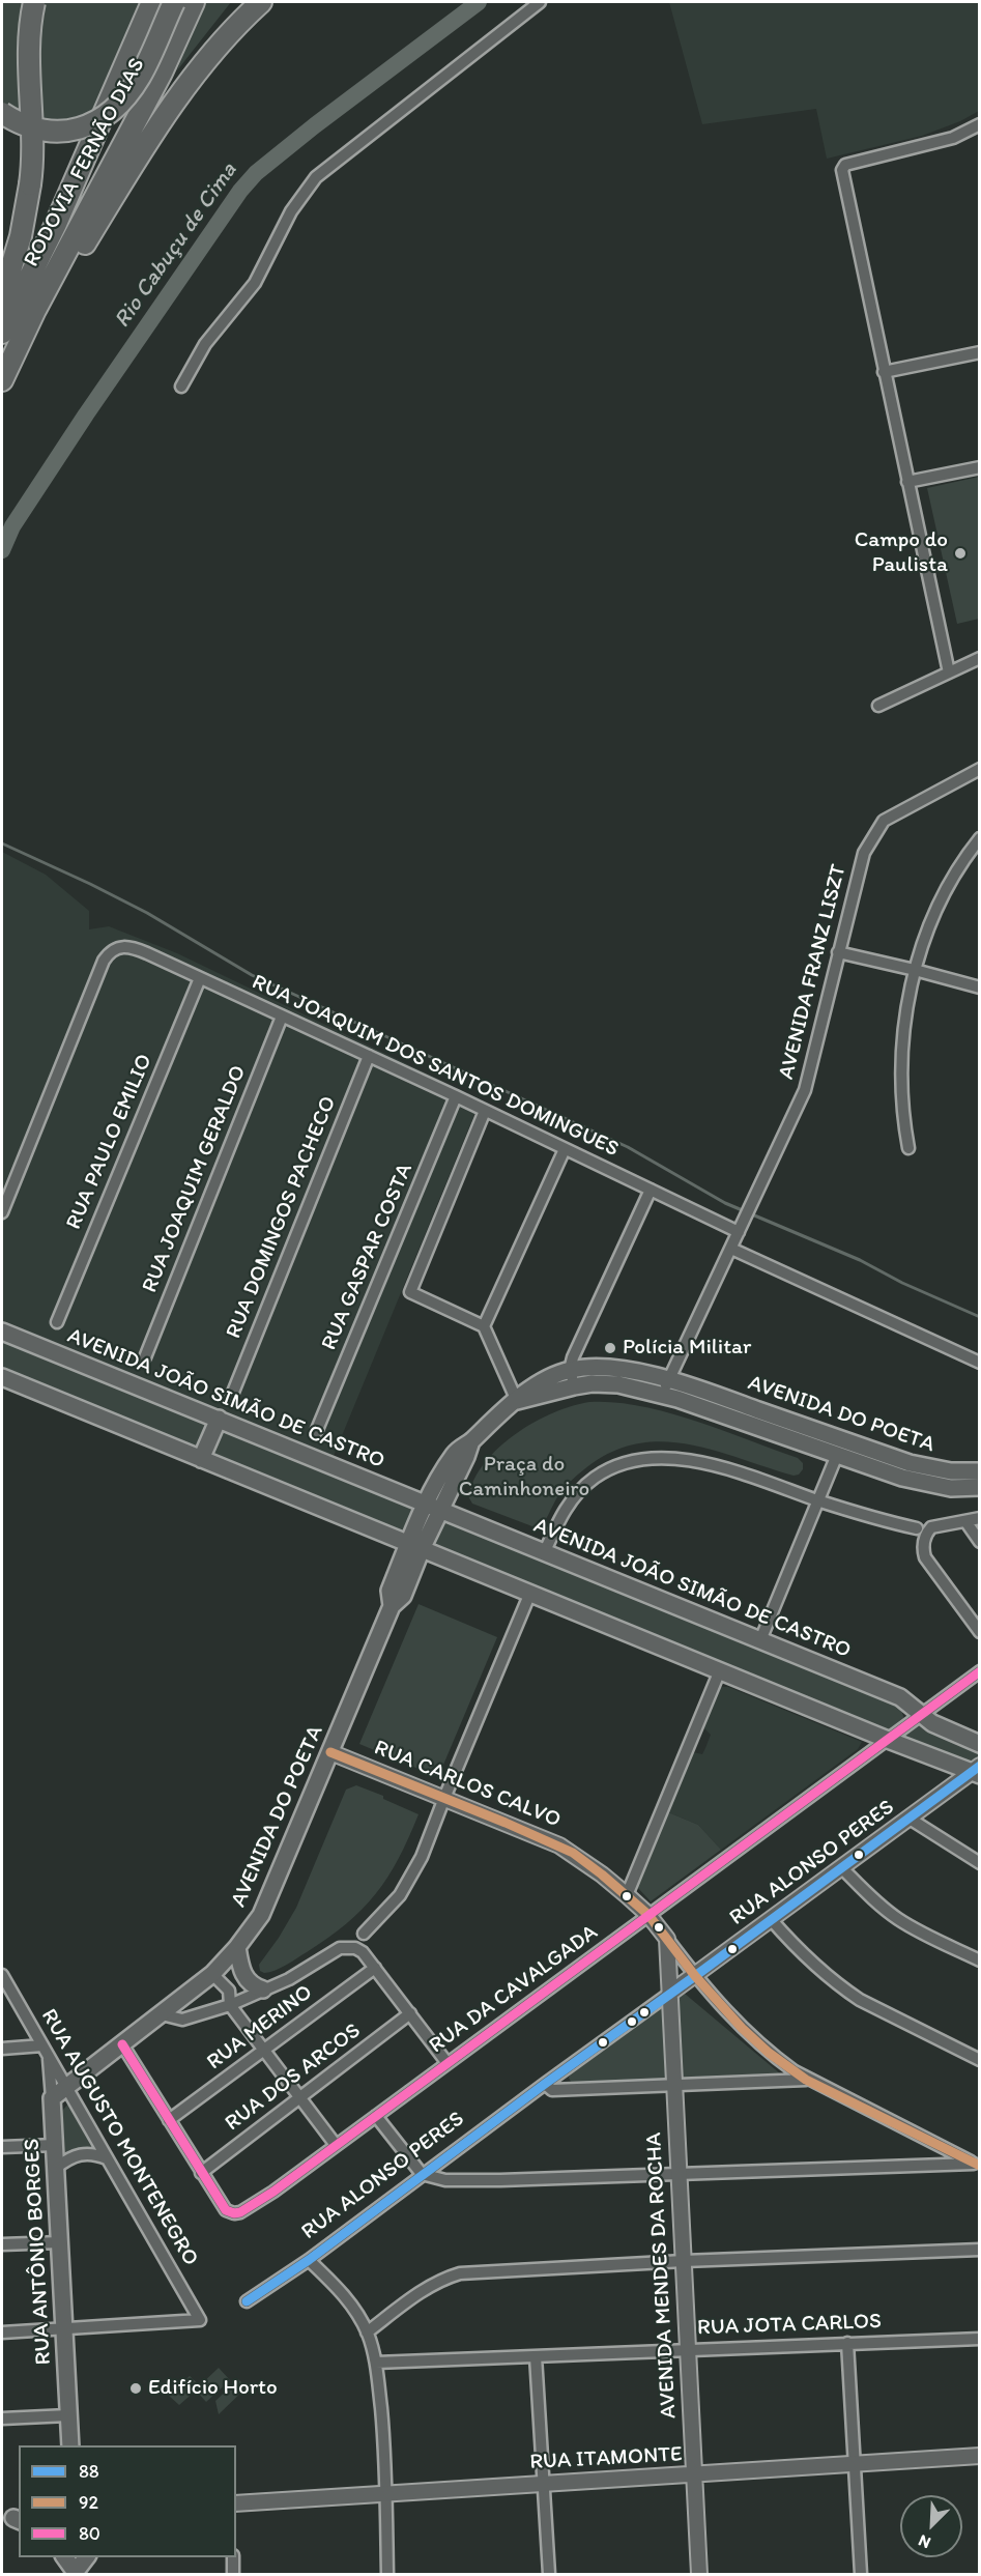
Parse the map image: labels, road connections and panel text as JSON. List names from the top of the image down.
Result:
{
  "streets": {
    "highway": ["RODOVIA FERNÃO DIAS"],
    "main road": ["AVENIDA JOÃO SIMÃO DE CASTRO", "AVENIDA DO POETA", "RUA ANTÔNIO BORGES"],
    "street": [
      "AVENIDA FRANZ LISZT",
      "RUA JOAQUIM DOS SANTOS DOMINGUES",
      "RUA PAULO EMILIO",
      "RUA JOAQUIM GERALDO",
      "RUA DOMINGOS PACHECO",
      "RUA GASPAR COSTA",
      "RUA CARLOS CALVO",
      "RUA ALONSO PERES",
      "RUA DA CAVALGADA",
      "RUA MERINO",
      "RUA DOS ARCOS",
      "RUA AUGUSTO MONTENEGRO",
      "AVENIDA MENDES DA ROCHA",
      "RUA JOTA CARLOS",
      "RUA ITAMONTE"
    ]
  },
  "crossings": [
    ["AVENIDA FRANZ LISZT", "RUA JOAQUIM DOS SANTOS DOMINGUES"],
    ["AVENIDA FRANZ LISZT", "AVENIDA DO POETA"],
    ["RUA JOAQUIM DOS SANTOS DOMINGUES", "RUA PAULO EMILIO"],
    ["RUA JOAQUIM DOS SANTOS DOMINGUES", "RUA JOAQUIM GERALDO"],
    ["RUA JOAQUIM DOS SANTOS DOMINGUES", "RUA DOMINGOS PACHECO"],
    ["RUA JOAQUIM DOS SANTOS DOMINGUES", "RUA GASPAR COSTA"],
    ["AVENIDA JOÃO SIMÃO DE CASTRO", "AVENIDA DO POETA"],
    ["AVENIDA JOÃO SIMÃO DE CASTRO", "RUA DA CAVALGADA"],
    ["AVENIDA DO POETA", "RUA CARLOS CALVO"],
    ["AVENIDA DO POETA", "RUA DA CAVALGADA"],
    ["AVENIDA DO POETA", "RUA AUGUSTO MONTENEGRO"],
    ["AVENIDA DO POETA", "RUA ANTÔNIO BORGES"],
    ["RUA CARLOS CALVO", "RUA ALONSO PERES"],
    ["RUA CARLOS CALVO", "RUA DA CAVALGADA"],
    ["RUA ALONSO PERES", "AVENIDA MENDES DA ROCHA"],
    ["RUA DA CAVALGADA", "RUA MERINO"],
    ["RUA DA CAVALGADA", "RUA DOS ARCOS"],
    ["RUA AUGUSTO MONTENEGRO", "RUA ANTÔNIO BORGES"],
    ["AVENIDA MENDES DA ROCHA", "RUA JOTA CARLOS"],
    ["AVENIDA MENDES DA ROCHA", "RUA ITAMONTE"]
  ],
  "water": ["Rio Cabuçu de Cima"],
  "parks": ["Praça do Caminhoneiro"],
  "places": ["Campo do Paulista", "Polícia Militar", "Edifício Horto"],
  "lines": ["transit line 80", "transit line 92", "transit line 88"],
  "legend": ["88", "92", "80"],
  "north": "bottom left"
}
